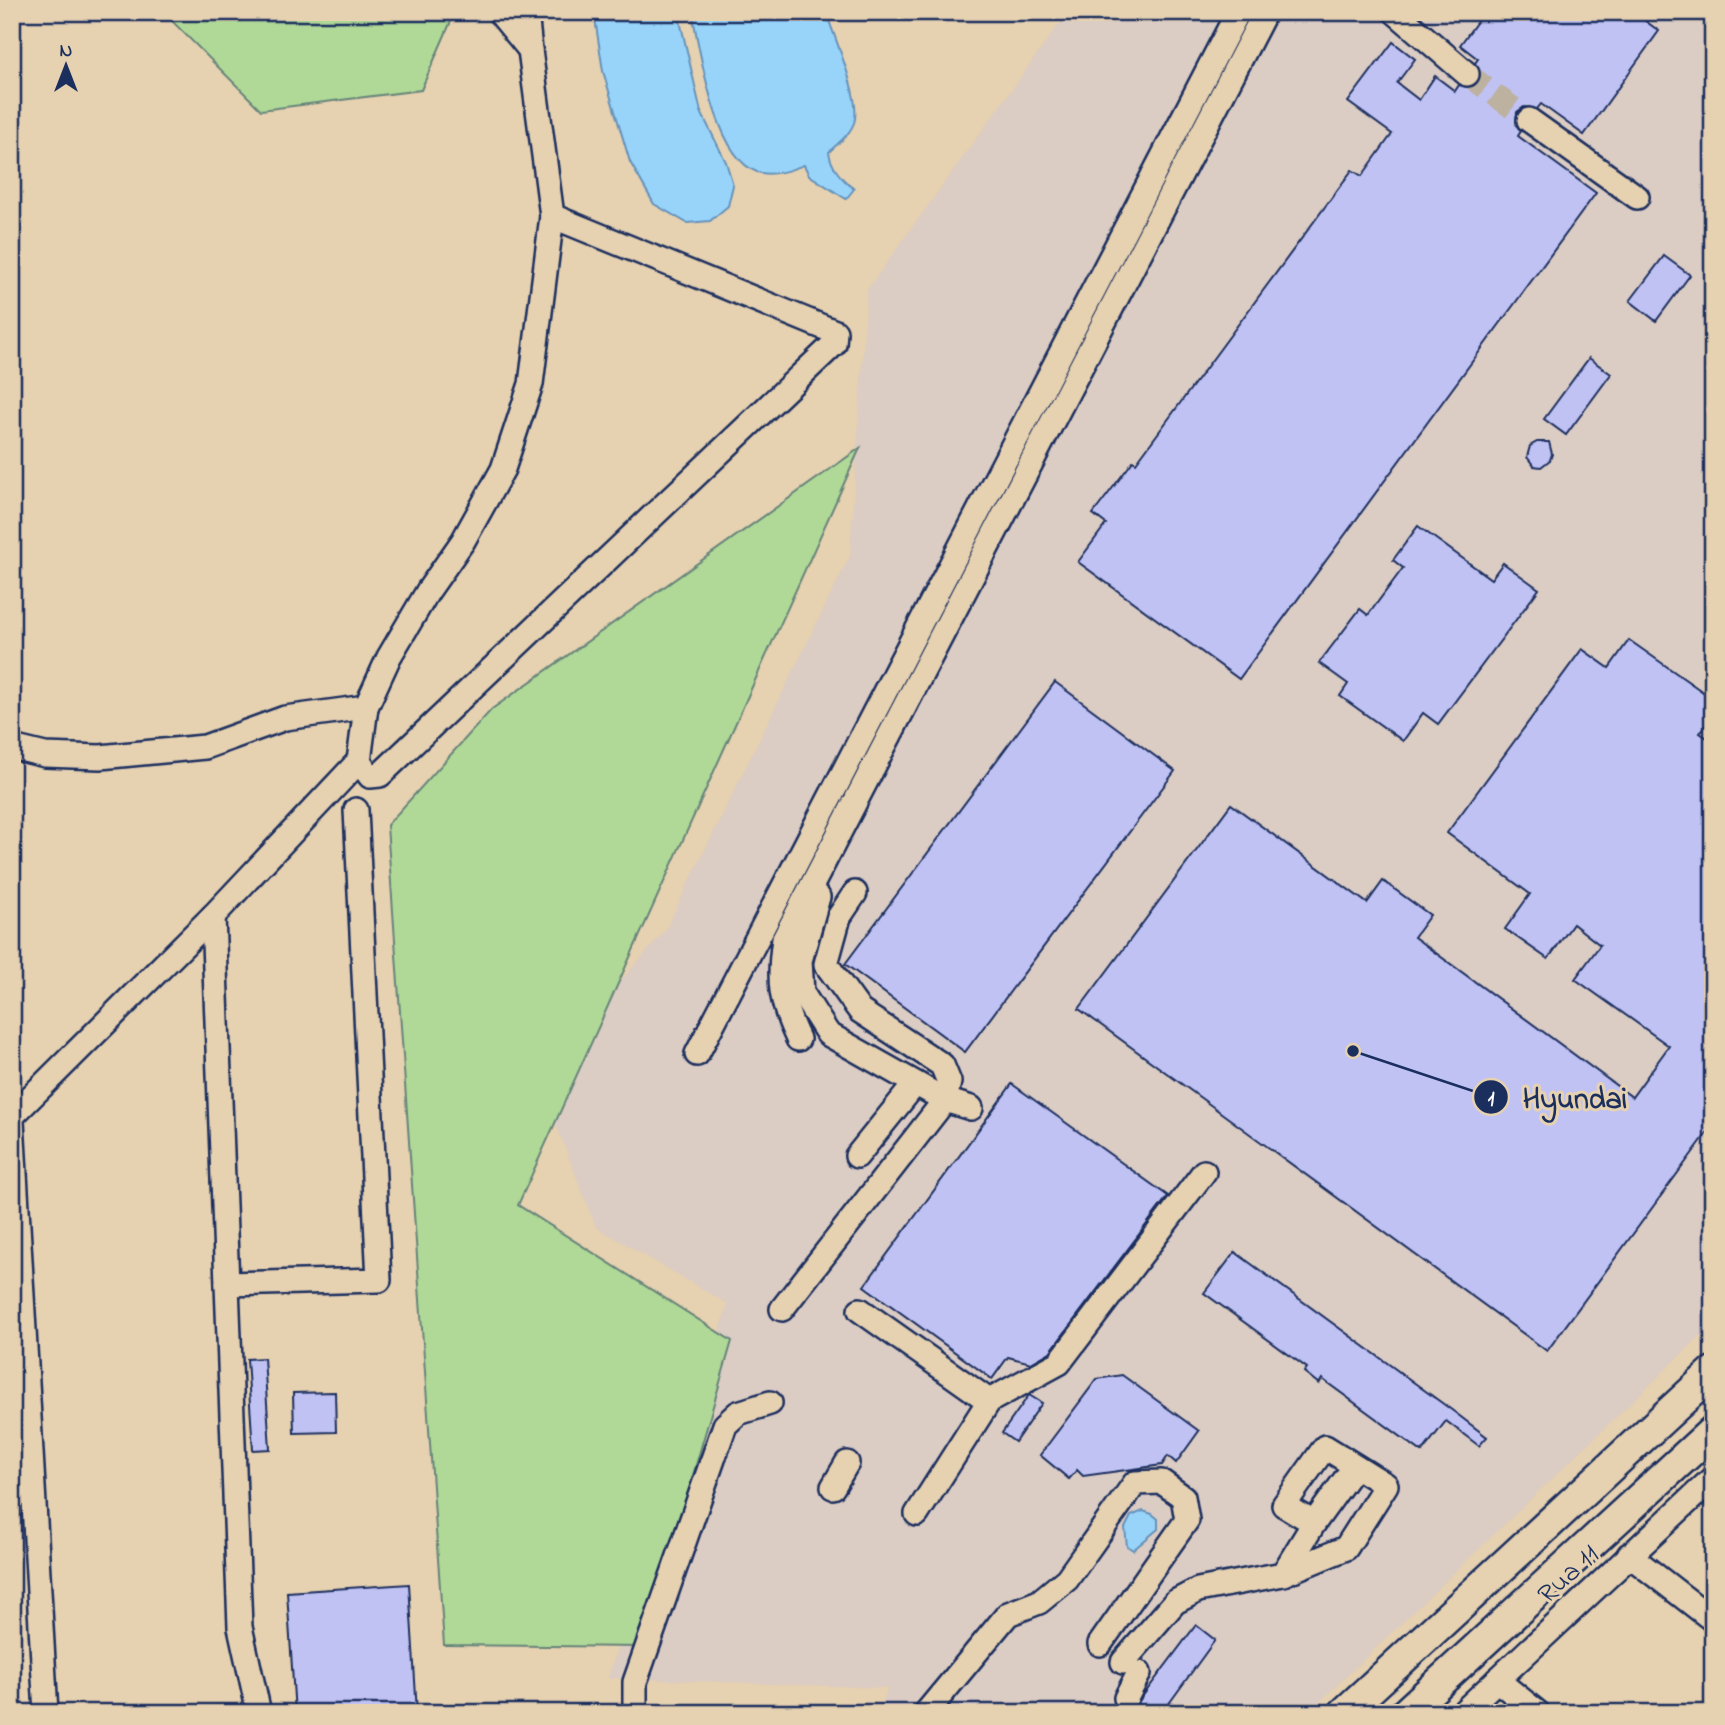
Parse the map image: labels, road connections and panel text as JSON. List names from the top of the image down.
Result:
{
  "streets": {
    "street": ["Rua 11"]
  },
  "places": ["Hyundai"],
  "north": "top"
}
